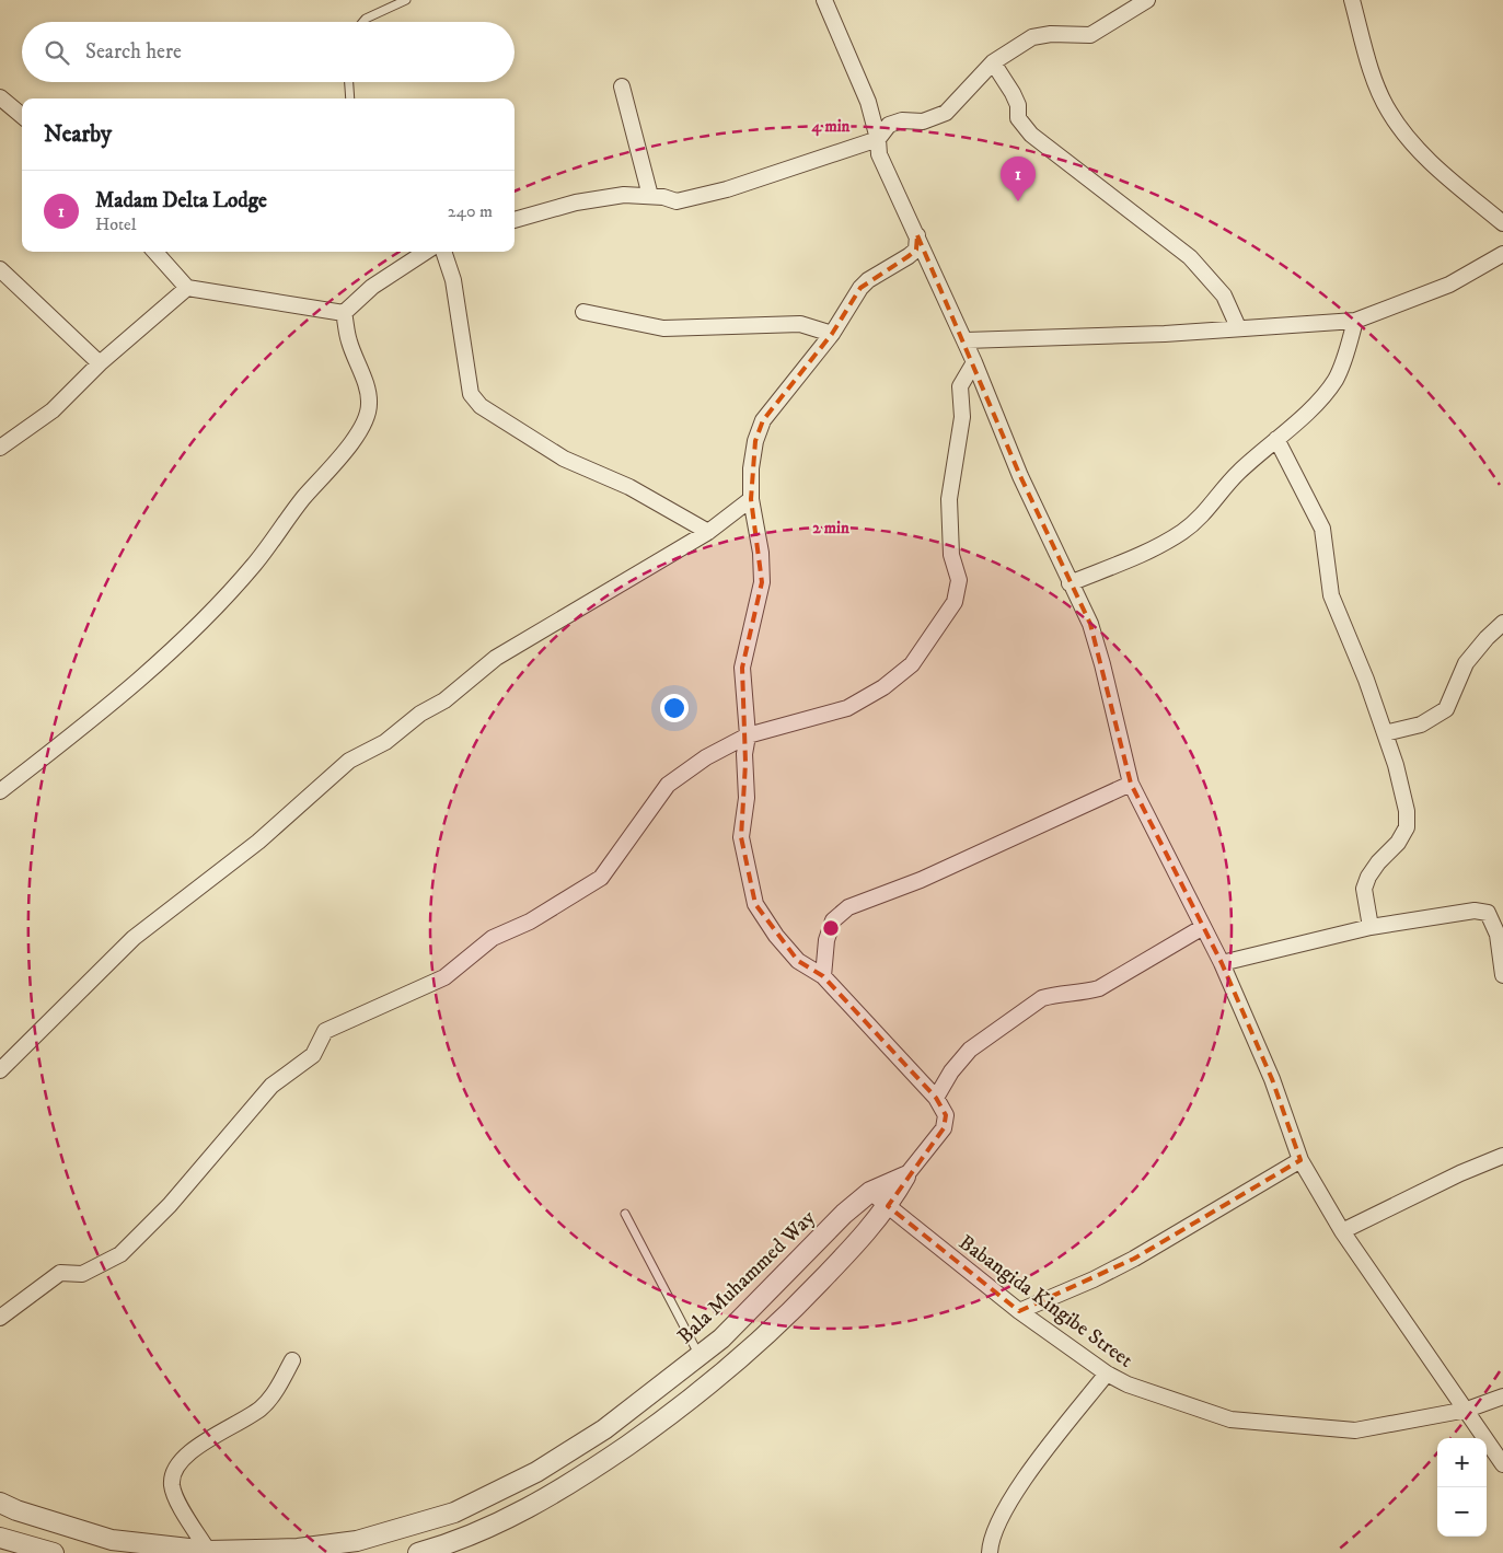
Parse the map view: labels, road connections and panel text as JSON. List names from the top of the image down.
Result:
{
  "streets": {
    "street": ["Bala Muhammed Way", "Babangida Kingibe Street"]
  },
  "crossings": [
    ["Bala Muhammed Way", "Babangida Kingibe Street"]
  ],
  "page": {
    "search": "Search here",
    "heading": "Nearby",
    "pins": "1",
    "list": [
      {
        "mark": "1",
        "name": "Madam Delta Lodge",
        "note": "Hotel",
        "value": "240 m"
      }
    ],
    "map_buttons": ["+", "−"]
  },
  "rings": ["4 min", "2 min"]
}
